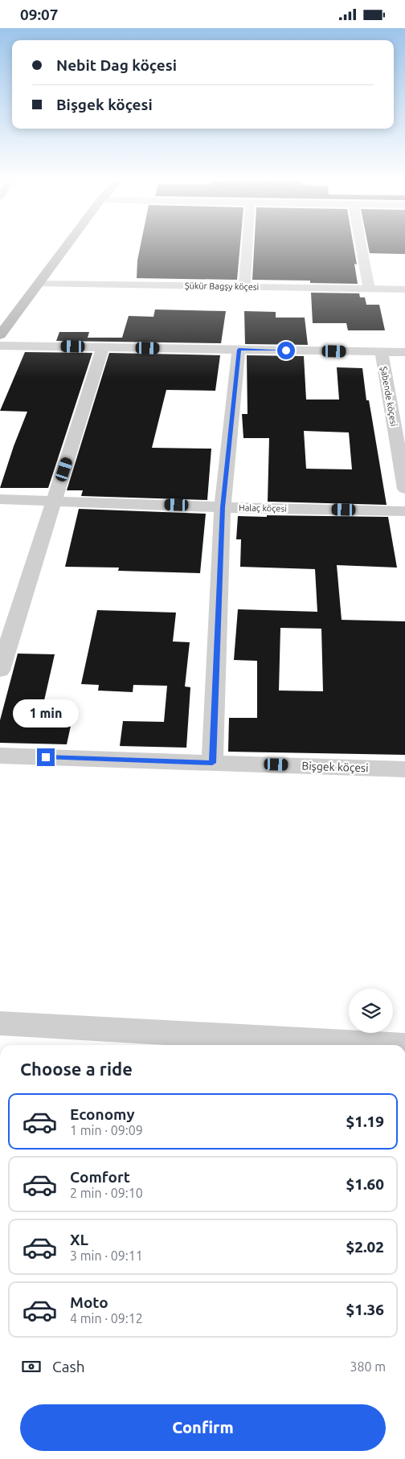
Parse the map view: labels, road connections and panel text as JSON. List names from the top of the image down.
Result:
{
  "streets": {
    "street": [
      "Şükür Bagşy köçesi",
      "Şabende köçesi",
      "Halaç köçesi",
      "Bişgek köçesi"
    ]
  },
  "page": {
    "status": "09:07",
    "banner": ["Nebit Dag köçesi", "Bişgek köçesi"],
    "bubble": "1 min",
    "heading": "Choose a ride",
    "list": [
      {
        "name": "Economy",
        "note": "1 min · 09:09",
        "value": "$1.19"
      },
      {
        "name": "Comfort",
        "note": "2 min · 09:10",
        "value": "$1.60"
      },
      {
        "name": "XL",
        "note": "3 min · 09:11",
        "value": "$2.02"
      },
      {
        "name": "Moto",
        "note": "4 min · 09:12",
        "value": "$1.36"
      }
    ],
    "pay": ["Cash", "380 m"],
    "buttons": "Confirm"
  }
}
